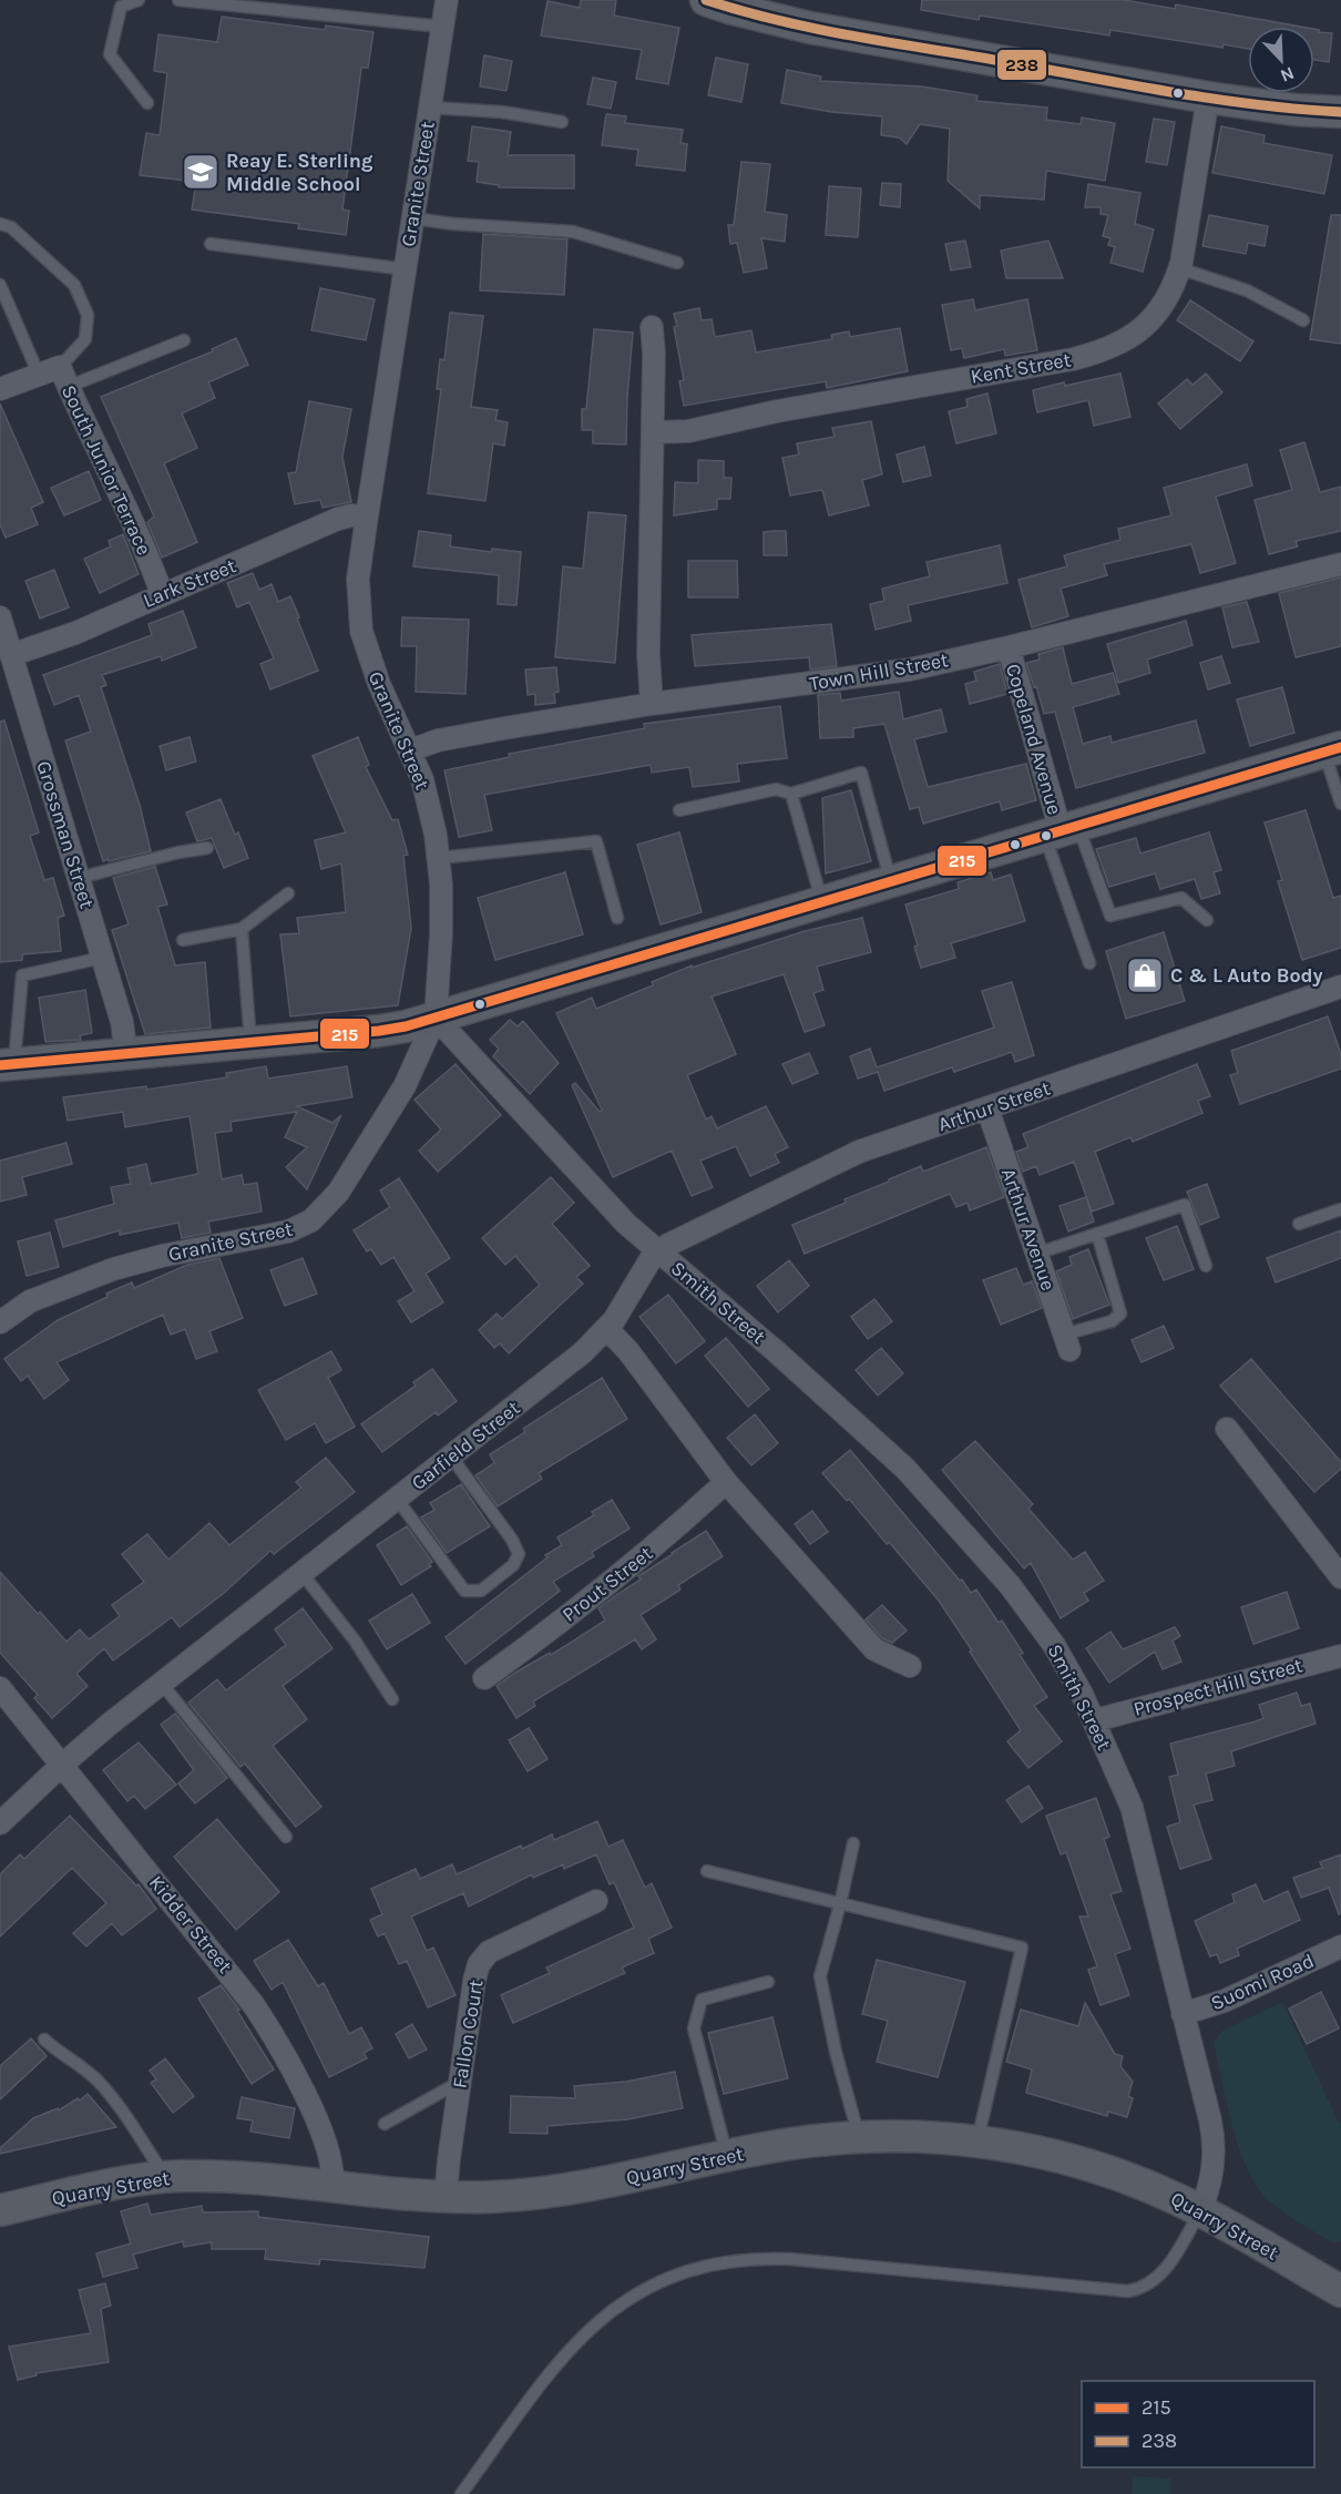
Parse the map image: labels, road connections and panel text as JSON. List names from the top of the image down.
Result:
{
  "streets": {
    "main road": ["Quarry Street"],
    "street": [
      "Granite Street",
      "Kent Street",
      "South Junior Terrace",
      "Lark Street",
      "Town Hill Street",
      "Copeland Avenue",
      "Grossman Street",
      "Arthur Street",
      "Arthur Avenue",
      "Smith Street",
      "Garfield Street",
      "Prout Street",
      "Prospect Hill Street",
      "Kidder Street",
      "Suomi Road",
      "Fallon Court"
    ]
  },
  "crossings": [
    ["Granite Street", "Lark Street"],
    ["Granite Street", "Town Hill Street"],
    ["South Junior Terrace", "Lark Street"],
    ["Lark Street", "Grossman Street"],
    ["Town Hill Street", "Copeland Avenue"],
    ["Arthur Street", "Arthur Avenue"],
    ["Arthur Street", "Smith Street"],
    ["Arthur Street", "Garfield Street"],
    ["Smith Street", "Garfield Street"],
    ["Smith Street", "Prospect Hill Street"],
    ["Smith Street", "Suomi Road"],
    ["Smith Street", "Quarry Street"],
    ["Garfield Street", "Kidder Street"],
    ["Kidder Street", "Quarry Street"],
    ["Fallon Court", "Quarry Street"]
  ],
  "places": {
    "school or university": ["Reay E. Sterling Middle School"],
    "shop": ["C & L Auto Body"]
  },
  "lines": ["transit line 238", "transit line 215"],
  "legend": ["215", "238"],
  "north": "bottom right"
}
